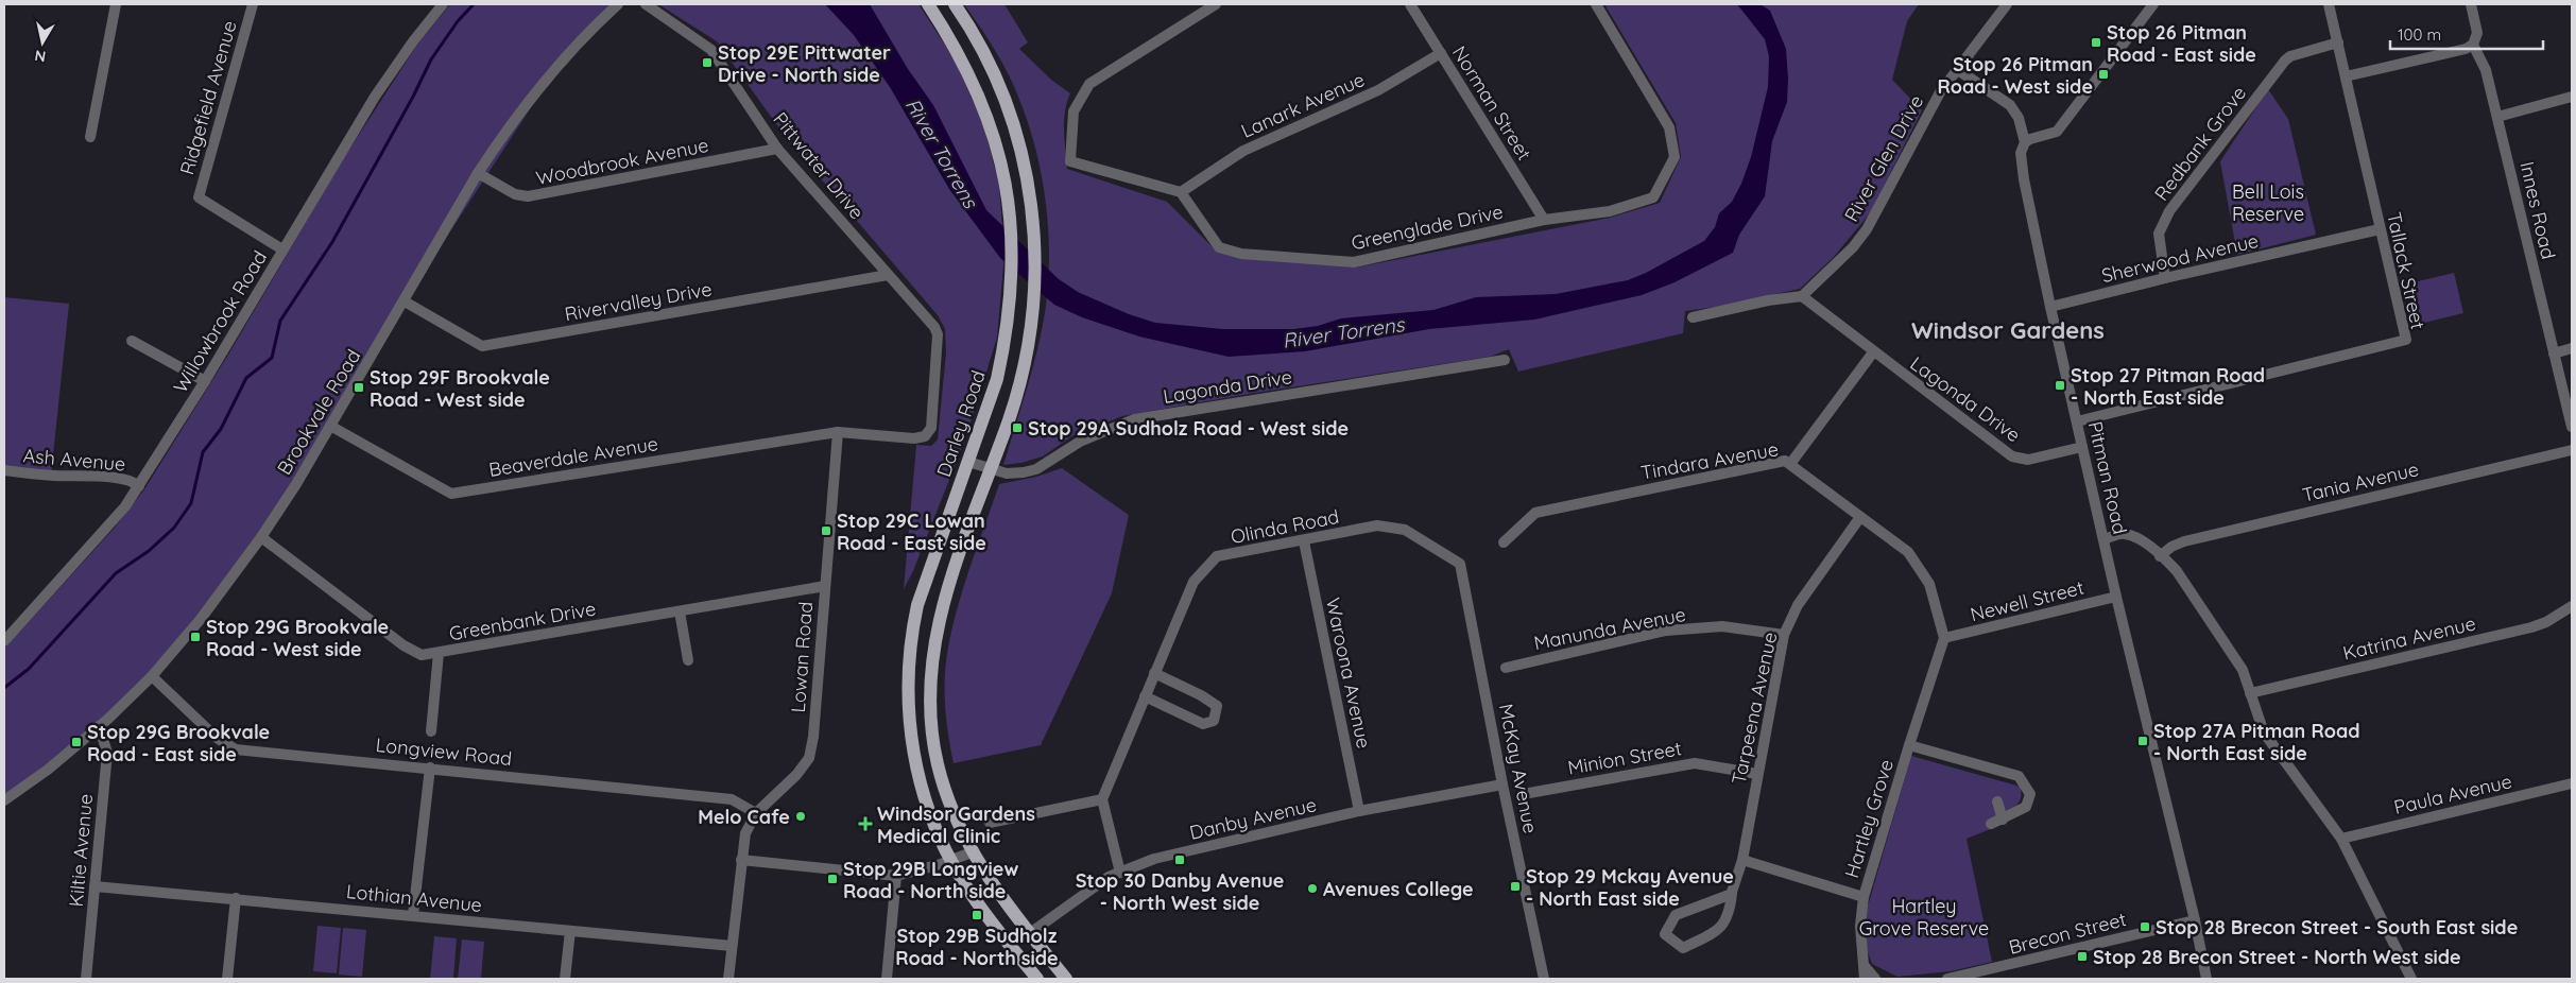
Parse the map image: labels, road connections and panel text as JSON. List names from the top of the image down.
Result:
{
  "streets": {
    "main road": ["Darley Road"],
    "street": [
      "Ridgefield Avenue",
      "Norman Street",
      "Lanark Avenue",
      "Redbank Grove",
      "River Glen Drive",
      "Woodbrook Avenue",
      "Pittwater Drive",
      "Innes Road",
      "Greenglade Drive",
      "Sherwood Avenue",
      "Tallack Street",
      "Rivervalley Drive",
      "Willowbrook Road",
      "Lagonda Drive",
      "Brookvale Road",
      "Beaverdale Avenue",
      "Ash Avenue",
      "Tindara Avenue",
      "Pitman Road",
      "Tania Avenue",
      "Olinda Road",
      "Newell Street",
      "Greenbank Drive",
      "Manunda Avenue",
      "Katrina Avenue",
      "Lowan Road",
      "Waroona Avenue",
      "Tarpeena Avenue",
      "Longview Road",
      "Minion Street",
      "McKay Avenue",
      "Paula Avenue",
      "Danby Avenue",
      "Hartley Grove",
      "Kiltie Avenue",
      "Lothian Avenue",
      "Brecon Street"
    ]
  },
  "crossings": [
    ["Ridgefield Avenue", "Willowbrook Road"],
    ["Norman Street", "Lanark Avenue"],
    ["Norman Street", "Greenglade Drive"],
    ["Lanark Avenue", "Greenglade Drive"],
    ["Redbank Grove", "Sherwood Avenue"],
    ["Redbank Grove", "Tallack Street"],
    ["River Glen Drive", "Lagonda Drive"],
    ["Woodbrook Avenue", "Pittwater Drive"],
    ["Woodbrook Avenue", "Brookvale Road"],
    ["Pittwater Drive", "Rivervalley Drive"],
    ["Pittwater Drive", "Beaverdale Avenue"],
    ["Sherwood Avenue", "Tallack Street"],
    ["Sherwood Avenue", "Pitman Road"],
    ["Tallack Street", "Pitman Road"],
    ["Rivervalley Drive", "Brookvale Road"],
    ["Willowbrook Road", "Ash Avenue"],
    ["Lagonda Drive", "Darley Road"],
    ["Lagonda Drive", "Pitman Road"],
    ["Brookvale Road", "Beaverdale Avenue"],
    ["Brookvale Road", "Greenbank Drive"],
    ["Brookvale Road", "Longview Road"],
    ["Brookvale Road", "Kiltie Avenue"],
    ["Beaverdale Avenue", "Lowan Road"],
    ["Tindara Avenue", "Newell Street"],
    ["Tindara Avenue", "Tarpeena Avenue"],
    ["Tindara Avenue", "Hartley Grove"],
    ["Pitman Road", "Newell Street"],
    ["Pitman Road", "Brecon Street"],
    ["Olinda Road", "Waroona Avenue"],
    ["Olinda Road", "McKay Avenue"],
    ["Newell Street", "Hartley Grove"],
    ["Greenbank Drive", "Lowan Road"],
    ["Manunda Avenue", "Tarpeena Avenue"],
    ["Lowan Road", "Longview Road"],
    ["Lowan Road", "Lothian Avenue"],
    ["Waroona Avenue", "Danby Avenue"],
    ["Tarpeena Avenue", "Minion Street"],
    ["McKay Avenue", "Danby Avenue"],
    ["Kiltie Avenue", "Lothian Avenue"]
  ],
  "districts": ["Windsor Gardens"],
  "water": ["River Torrens"],
  "parks": ["Bell Lois Reserve", "Hartley Grove Reserve"],
  "places": {
    "transit": [
      "Stop 26 Pitman Road - East side",
      "Stop 29E Pittwater Drive - North side",
      "Stop 26 Pitman Road - West side",
      "Stop 27 Pitman Road - North East side",
      "Stop 29F Brookvale Road - West side",
      "Stop 29A Sudholz Road - West side",
      "Stop 29C Lowan Road - East side",
      "Stop 29G Brookvale Road - West side",
      "Stop 27A Pitman Road - North East side",
      "Stop 29G Brookvale Road - East side",
      "Stop 30 Danby Avenue - North West side",
      "Stop 29B Longview Road - North side",
      "Stop 29 Mckay Avenue - North East side",
      "Stop 29B Sudholz Road - North side",
      "Stop 28 Brecon Street - South East side",
      "Stop 28 Brecon Street - North West side"
    ],
    "other": ["Melo Cafe", "Avenues College"],
    "health": ["Windsor Gardens Medical Clinic"]
  },
  "scale_bar": "100 m",
  "north": "bottom"
}
